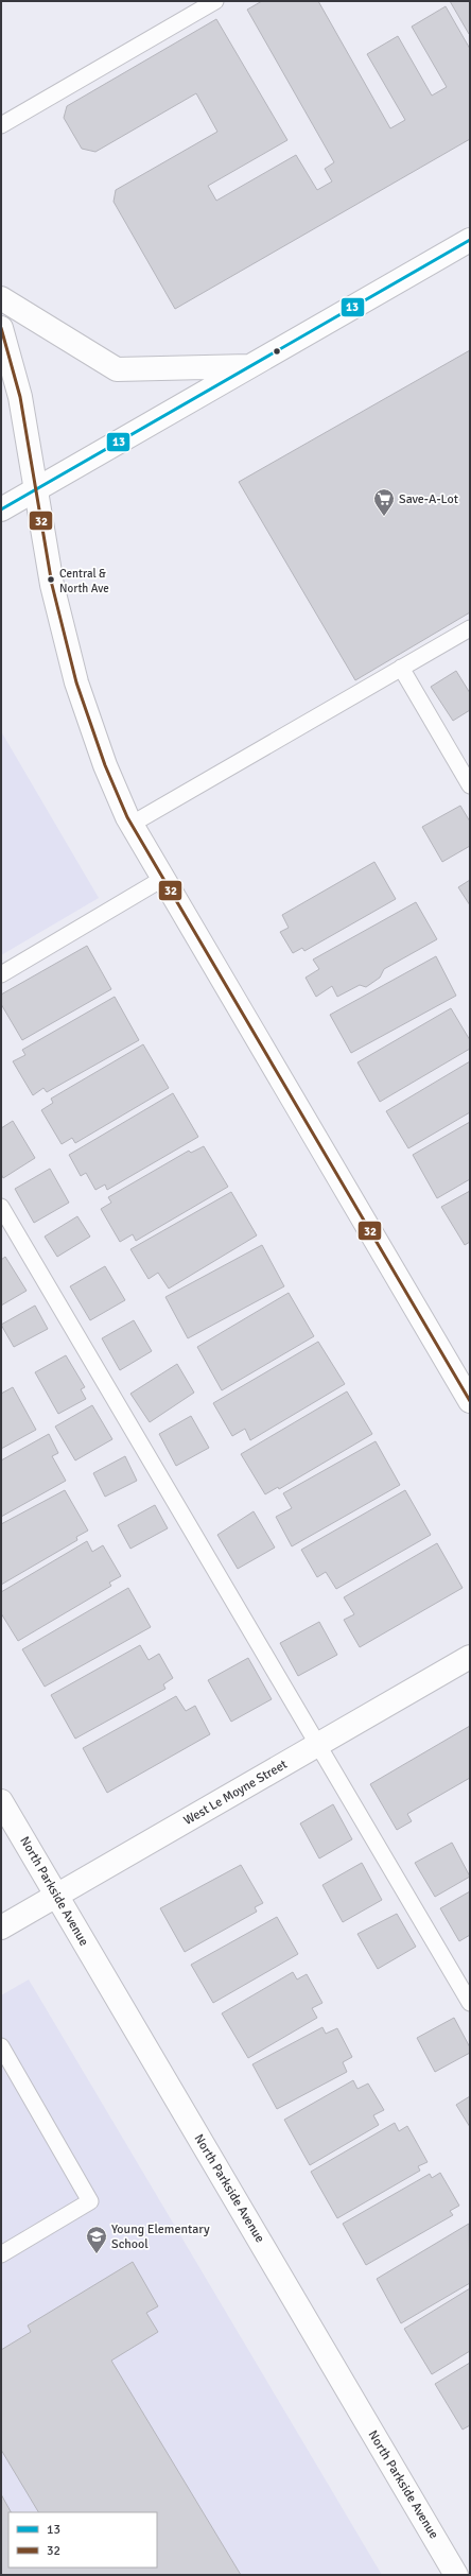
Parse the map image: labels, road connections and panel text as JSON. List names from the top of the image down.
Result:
{
  "streets": {
    "street": ["West Le Moyne Street", "North Parkside Avenue"]
  },
  "crossings": [
    ["West Le Moyne Street", "North Parkside Avenue"]
  ],
  "places": {
    "supermarket": ["Save-A-Lot"],
    "other": ["Central & North Ave"],
    "school or university": ["Young Elementary School"]
  },
  "lines": ["transit line 13", "transit line 32"],
  "legend": ["13", "32"]
}
